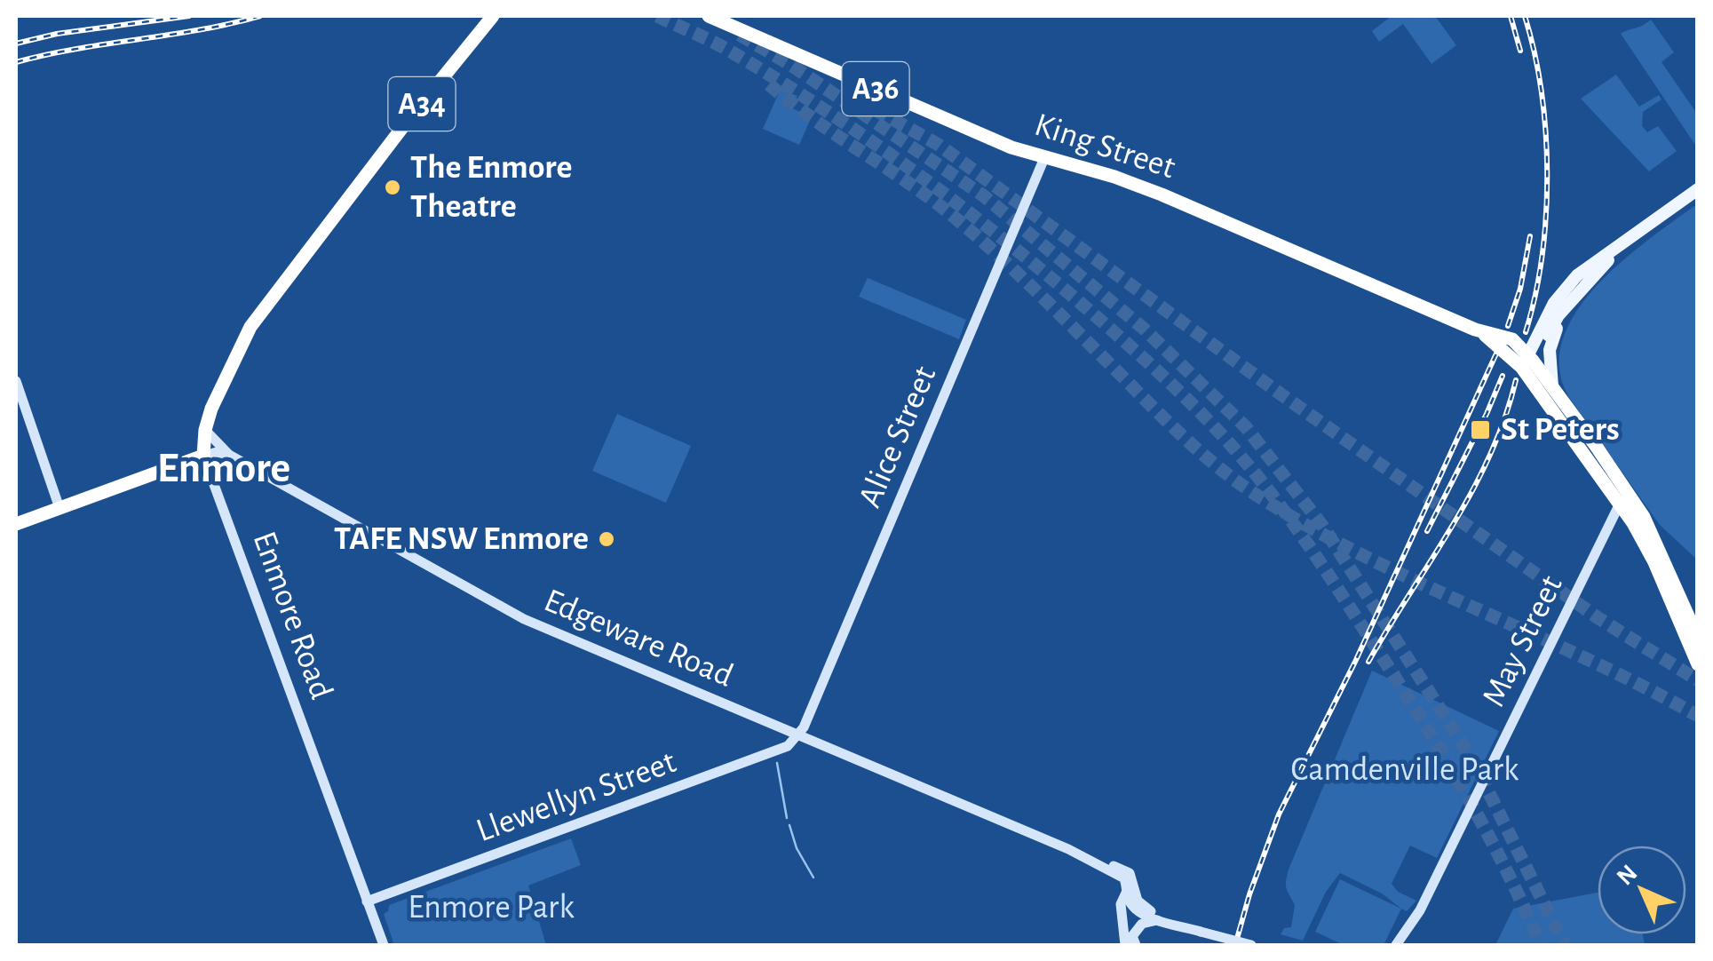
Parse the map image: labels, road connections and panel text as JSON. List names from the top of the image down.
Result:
{
  "streets": {
    "highway": [
      "A36",
      "A34",
      "King Street",
      "Enmore Road"
    ],
    "main road": [
      "Alice Street",
      "Edgeware Road",
      "May Street",
      "Llewellyn Street"
    ]
  },
  "crossings": [
    ["A36", "King Street"],
    ["A36", "May Street"],
    ["King Street", "Alice Street"],
    ["King Street", "May Street"],
    ["Alice Street", "Edgeware Road"],
    ["Alice Street", "Llewellyn Street"],
    ["Enmore Road", "Edgeware Road"],
    ["Enmore Road", "Llewellyn Street"],
    ["Edgeware Road", "Llewellyn Street"]
  ],
  "districts": ["Enmore"],
  "parks": ["Camdenville Park", "Enmore Park"],
  "places": {
    "other": ["The Enmore Theatre", "TAFE NSW Enmore"],
    "transit": ["St Peters"]
  },
  "north": "top left"
}
